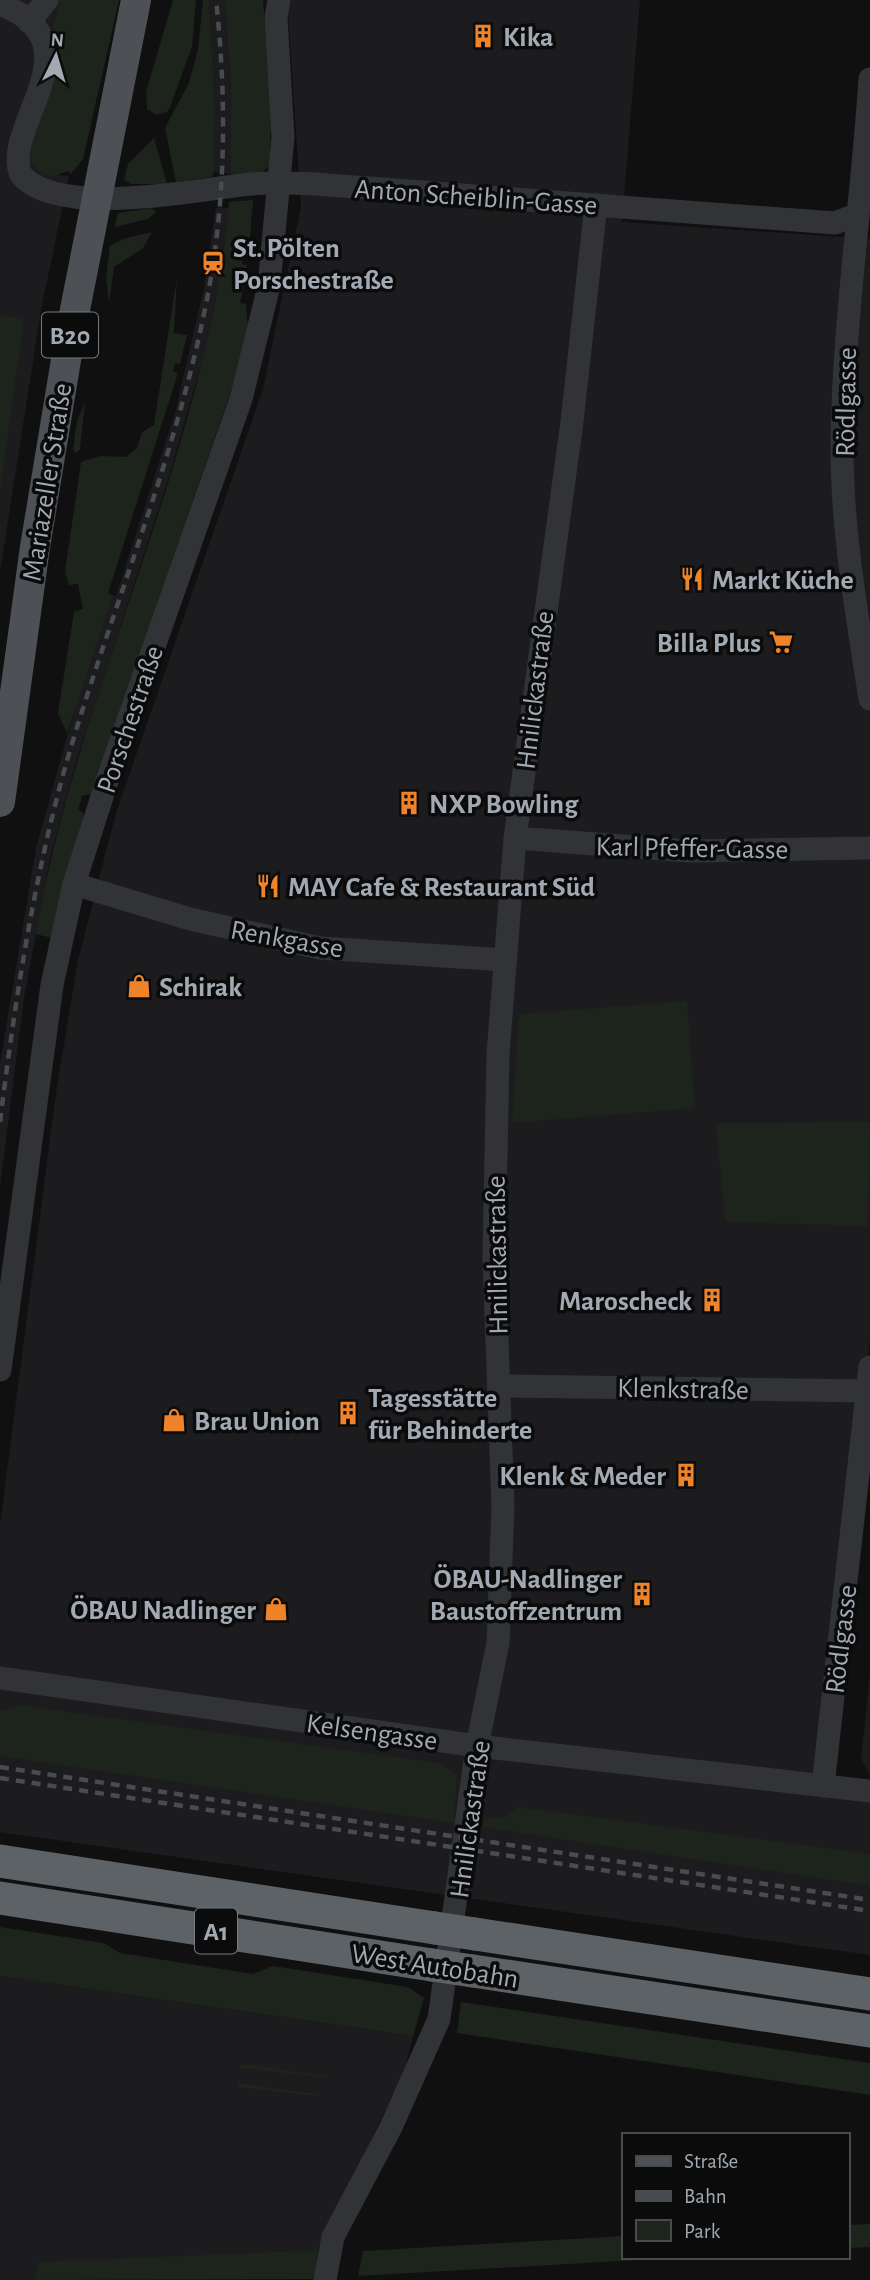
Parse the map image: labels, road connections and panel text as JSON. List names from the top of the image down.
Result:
{
  "streets": {
    "highway": ["A1", "West Autobahn"],
    "main road": ["B20", "Mariazeller Straße"],
    "street": [
      "Anton Scheiblin-Gasse",
      "Rödlgasse",
      "Hnilickastraße",
      "Porschestraße",
      "Karl Pfeffer-Gasse",
      "Renkgasse",
      "Klenkstraße",
      "Kelsengasse"
    ]
  },
  "crossings": [
    ["Anton Scheiblin-Gasse", "Rödlgasse"],
    ["Anton Scheiblin-Gasse", "Mariazeller Straße"],
    ["Anton Scheiblin-Gasse", "Hnilickastraße"],
    ["Anton Scheiblin-Gasse", "Porschestraße"],
    ["Rödlgasse", "Klenkstraße"],
    ["Rödlgasse", "Kelsengasse"],
    ["Hnilickastraße", "Karl Pfeffer-Gasse"],
    ["Hnilickastraße", "Renkgasse"],
    ["Hnilickastraße", "Klenkstraße"],
    ["Hnilickastraße", "Kelsengasse"],
    ["Porschestraße", "Renkgasse"]
  ],
  "places": {
    "building": [
      "Kika",
      "NXP Bowling",
      "Maroscheck",
      "Tagesstätte für Behinderte",
      "Klenk & Meder",
      "ÖBAU-Nadlinger Baustoffzentrum"
    ],
    "station": ["St. Pölten Porschestraße"],
    "restaurant": ["Markt Küche", "MAY Cafe & Restaurant Süd"],
    "supermarket": ["Billa Plus"],
    "shop": ["Schirak", "Brau Union", "ÖBAU Nadlinger"]
  },
  "legend": ["Straße", "Bahn", "Park"],
  "north": "top"
}
